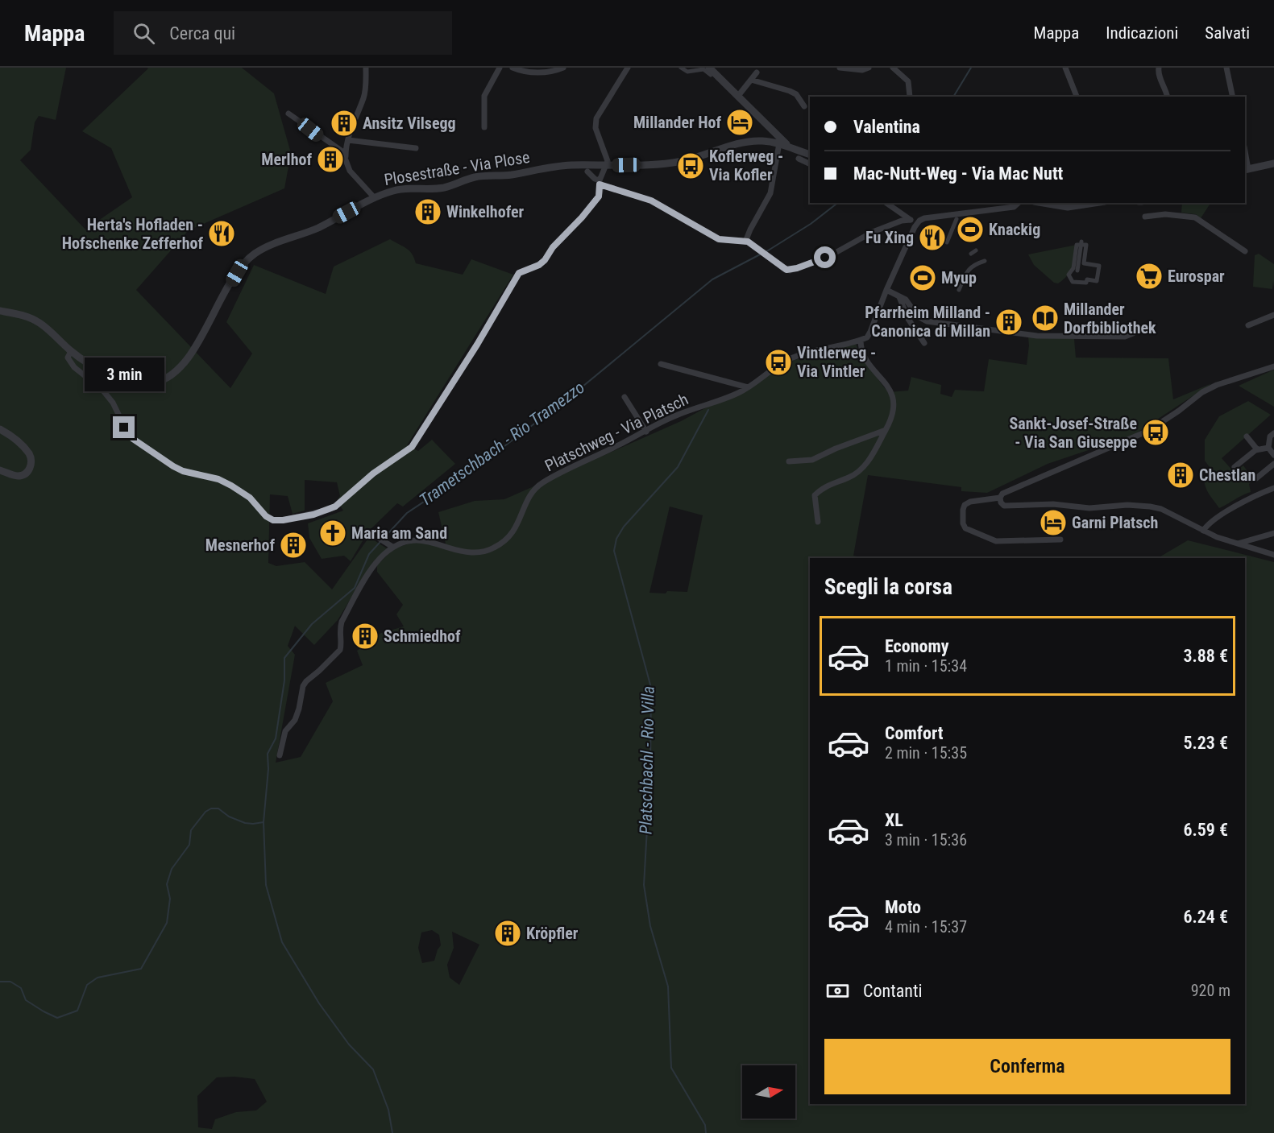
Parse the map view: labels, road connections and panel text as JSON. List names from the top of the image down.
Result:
{
  "streets": {
    "street": ["Plosestraße - Via Plose", "Platschweg - Via Platsch"]
  },
  "water": ["Trametschbach - Rio Tramezzo", "Platschbachl - Rio Villa"],
  "places": {
    "hotel": ["Millander Hof", "Garni Platsch"],
    "building": [
      "Ansitz Vilsegg",
      "Merlhof",
      "Winkelhofer",
      "Pfarrheim Milland - Canonica di Millan",
      "Chestlan",
      "Mesnerhof",
      "Schmiedhof",
      "Kröpfler"
    ],
    "bus stop": ["Koflerweg - Via Kofler", "Vintlerweg - Via Vintler", "Sankt-Josef-Straße - Via San Giuseppe"],
    "sports": ["Knackig", "Myup"],
    "restaurant": ["Herta's Hofladen - Hofschenke Zefferhof", "Fu Xing"],
    "supermarket": ["Eurospar"],
    "library": ["Millander Dorfbibliothek"],
    "church": ["Maria am Sand"]
  },
  "north": "right",
  "page": {
    "header": "Mappa",
    "search": "Cerca qui",
    "nav": ["Mappa", "Indicazioni", "Salvati"],
    "banner": ["Valentina", "Mac-Nutt-Weg - Via Mac Nutt"],
    "bubble": "3 min",
    "heading": "Scegli la corsa",
    "list": [
      {
        "name": "Economy",
        "note": "1 min · 15:34",
        "value": "3.88 €"
      },
      {
        "name": "Comfort",
        "note": "2 min · 15:35",
        "value": "5.23 €"
      },
      {
        "name": "XL",
        "note": "3 min · 15:36",
        "value": "6.59 €"
      },
      {
        "name": "Moto",
        "note": "4 min · 15:37",
        "value": "6.24 €"
      }
    ],
    "pay": ["Contanti", "920 m"],
    "buttons": "Conferma"
  }
}
